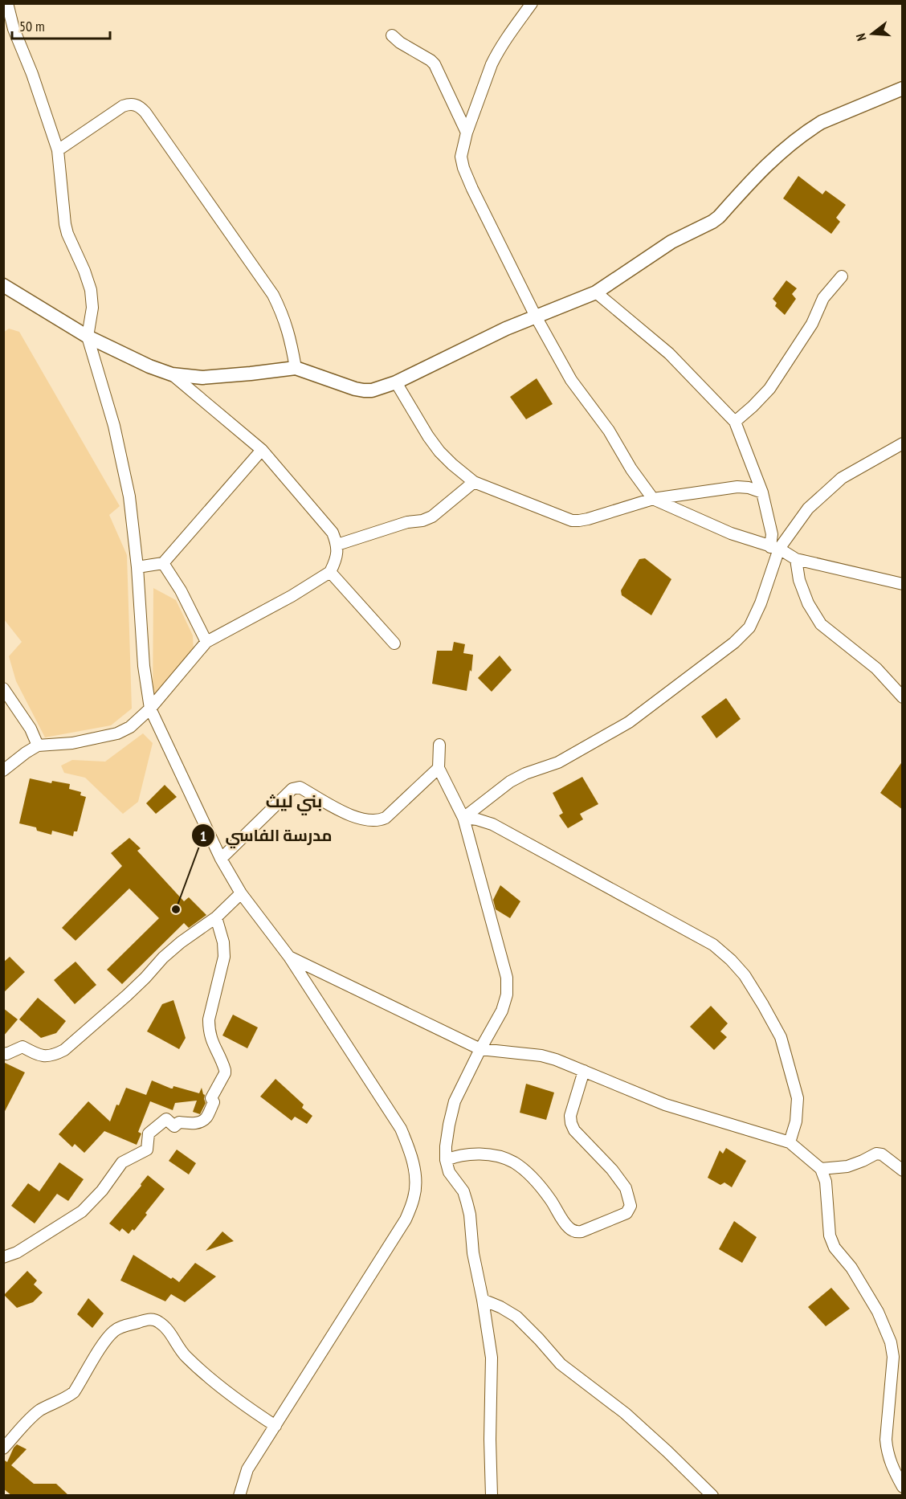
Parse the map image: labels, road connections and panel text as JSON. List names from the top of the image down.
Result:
{
  "districts": ["بني ليث"],
  "places": ["مدرسة الفاسي"],
  "scale_bar": "50 m",
  "north": "left"
}
